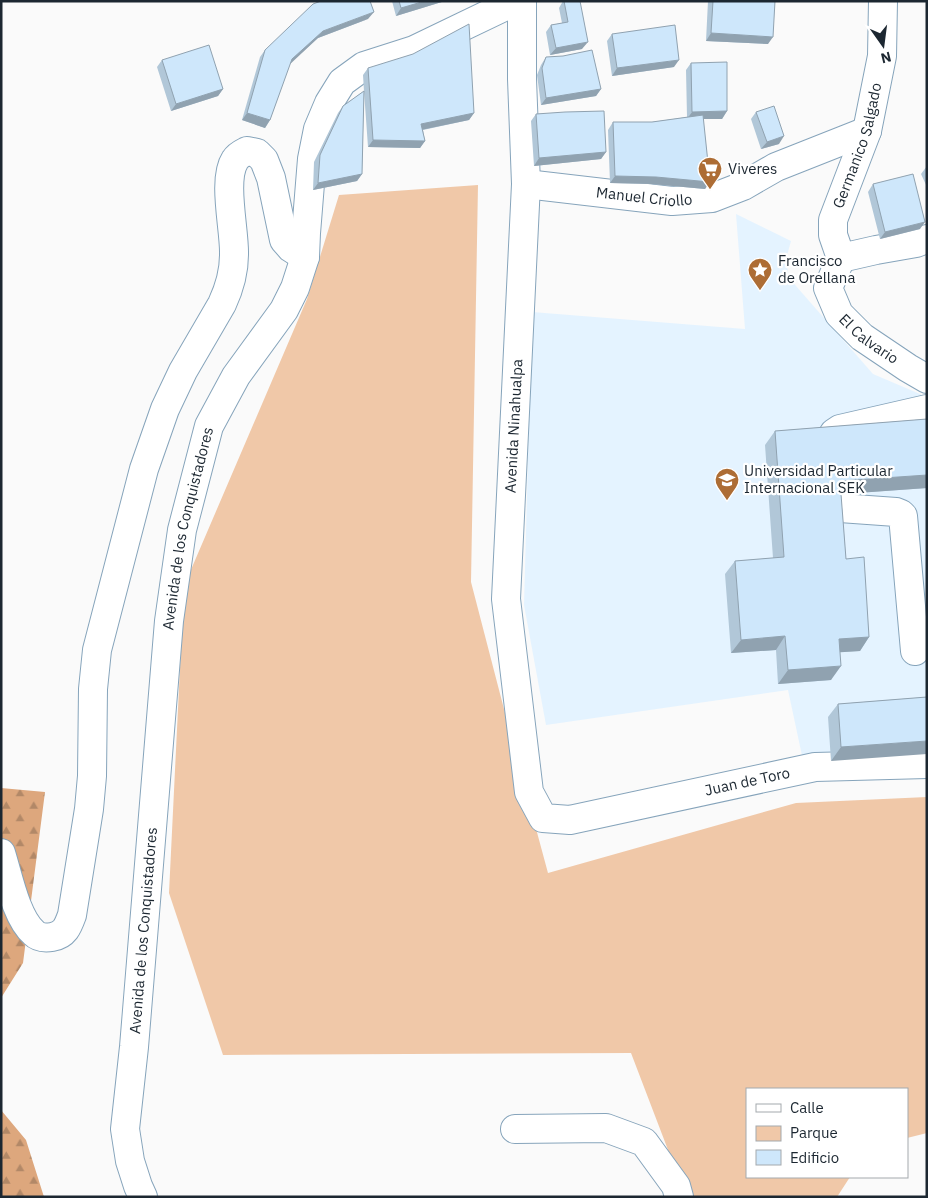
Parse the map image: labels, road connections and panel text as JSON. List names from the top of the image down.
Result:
{
  "streets": {
    "street": [
      "Germanico Salgado",
      "Manuel Criollo",
      "El Calvario",
      "Avenida Ninahualpa",
      "Avenida de los Conquistadores",
      "Juan de Toro"
    ]
  },
  "crossings": [
    ["Germanico Salgado", "Manuel Criollo"],
    ["Germanico Salgado", "El Calvario"],
    ["Manuel Criollo", "Avenida Ninahualpa"],
    ["Avenida Ninahualpa", "Juan de Toro"]
  ],
  "places": {
    "supermarket": ["Viveres"],
    "place": ["Francisco de Orellana"],
    "school or university": ["Universidad Particular Internacional SEK"]
  },
  "legend": ["Calle", "Parque", "Edificio"],
  "north": "bottom"
}
